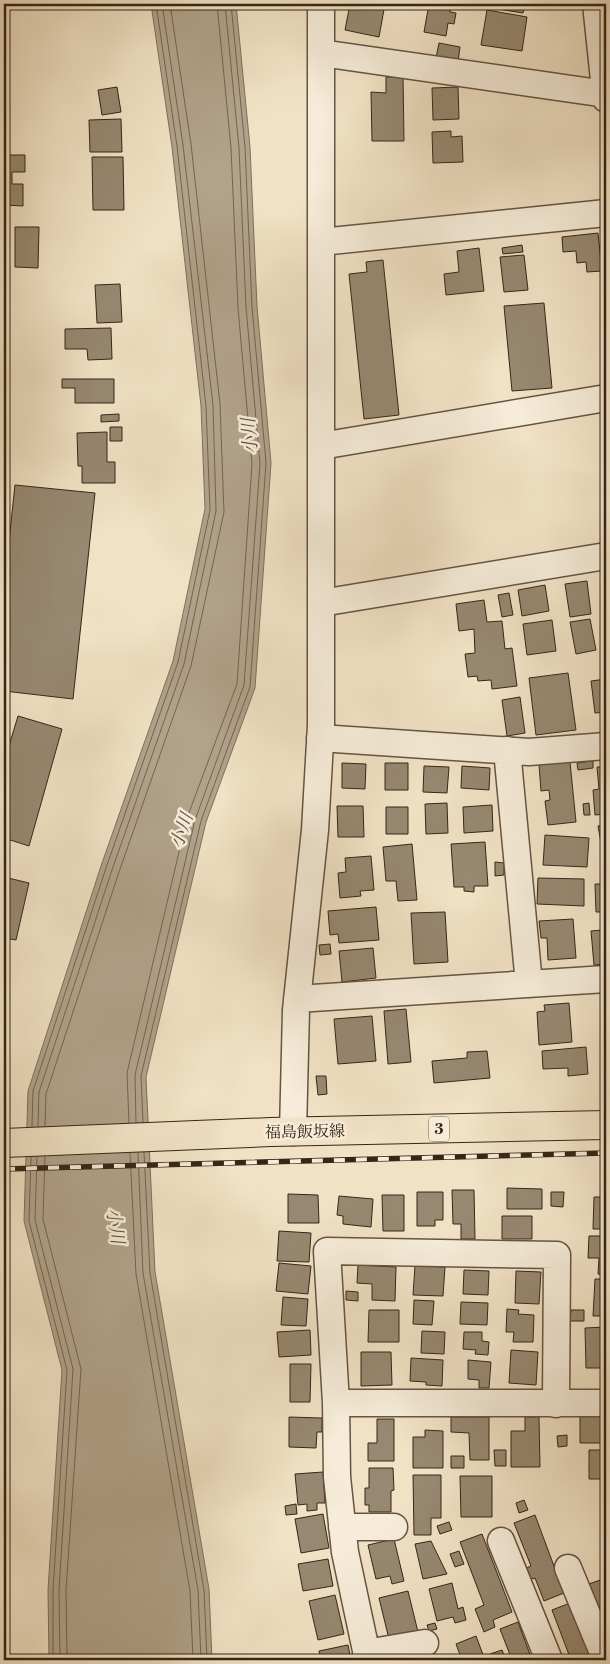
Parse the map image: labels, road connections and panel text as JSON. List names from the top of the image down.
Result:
{
  "streets": {
    "main road": ["3", "福島飯坂線"]
  },
  "water": ["小川"]
}
